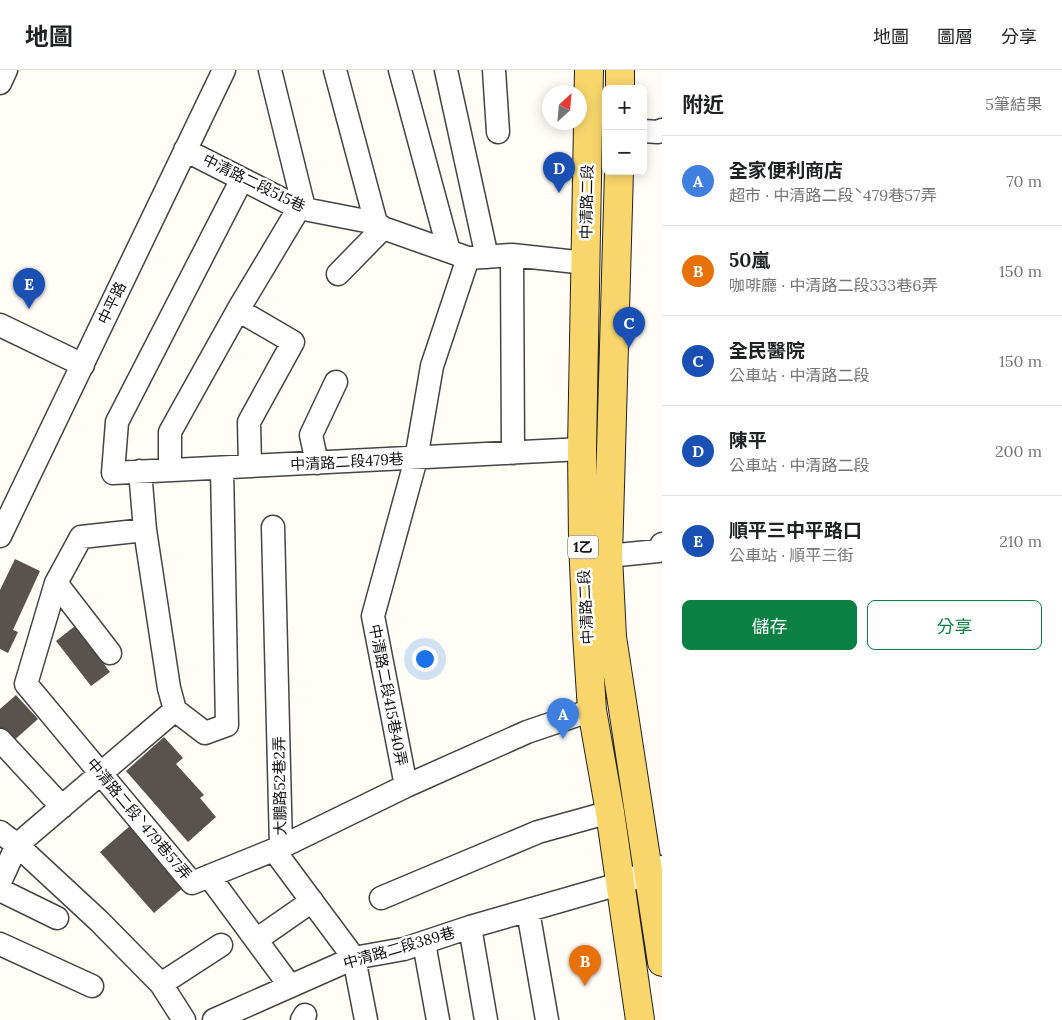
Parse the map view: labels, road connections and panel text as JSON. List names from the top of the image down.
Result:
{
  "streets": {
    "main road": ["中清路二段", "1乙"],
    "street": [
      "中清路二段515巷",
      "中平路",
      "中清路二段479巷",
      "中清路二段415巷40弄",
      "大鵬路52巷2弄",
      "中清路二段ˋ479巷57弄",
      "中清路二段389巷"
    ]
  },
  "crossings": [
    ["中清路二段515巷", "中清路二段"],
    ["中清路二段515巷", "中平路"],
    ["中清路二段515巷", "中清路二段479巷"],
    ["中清路二段515巷", "中清路二段415巷40弄"],
    ["中清路二段", "中清路二段479巷"],
    ["中清路二段", "中清路二段ˋ479巷57弄"],
    ["中清路二段", "中清路二段389巷"],
    ["中清路二段479巷", "中清路二段415巷40弄"],
    ["中清路二段415巷40弄", "中清路二段ˋ479巷57弄"],
    ["大鵬路52巷2弄", "中清路二段ˋ479巷57弄"],
    ["大鵬路52巷2弄", "中清路二段389巷"]
  ],
  "north": "top right",
  "page": {
    "header": "地圖",
    "nav": ["地圖", "圖層", "分享"],
    "heading": ["附近", "5筆結果"],
    "map_buttons": ["+", "−"],
    "list": [
      {
        "mark": "A",
        "name": "全家便利商店",
        "note": "超市 · 中清路二段ˋ479巷57弄",
        "value": "70 m"
      },
      {
        "mark": "B",
        "name": "50嵐",
        "note": "咖啡廳 · 中清路二段333巷6弄",
        "value": "150 m"
      },
      {
        "mark": "C",
        "name": "全民醫院",
        "note": "公車站 · 中清路二段",
        "value": "150 m"
      },
      {
        "mark": "D",
        "name": "陳平",
        "note": "公車站 · 中清路二段",
        "value": "200 m"
      },
      {
        "mark": "E",
        "name": "順平三中平路口",
        "note": "公車站 · 順平三街",
        "value": "210 m"
      }
    ],
    "pins": [
      "D",
      "E",
      "C",
      "A",
      "B"
    ],
    "buttons": ["儲存", "分享"]
  }
}
